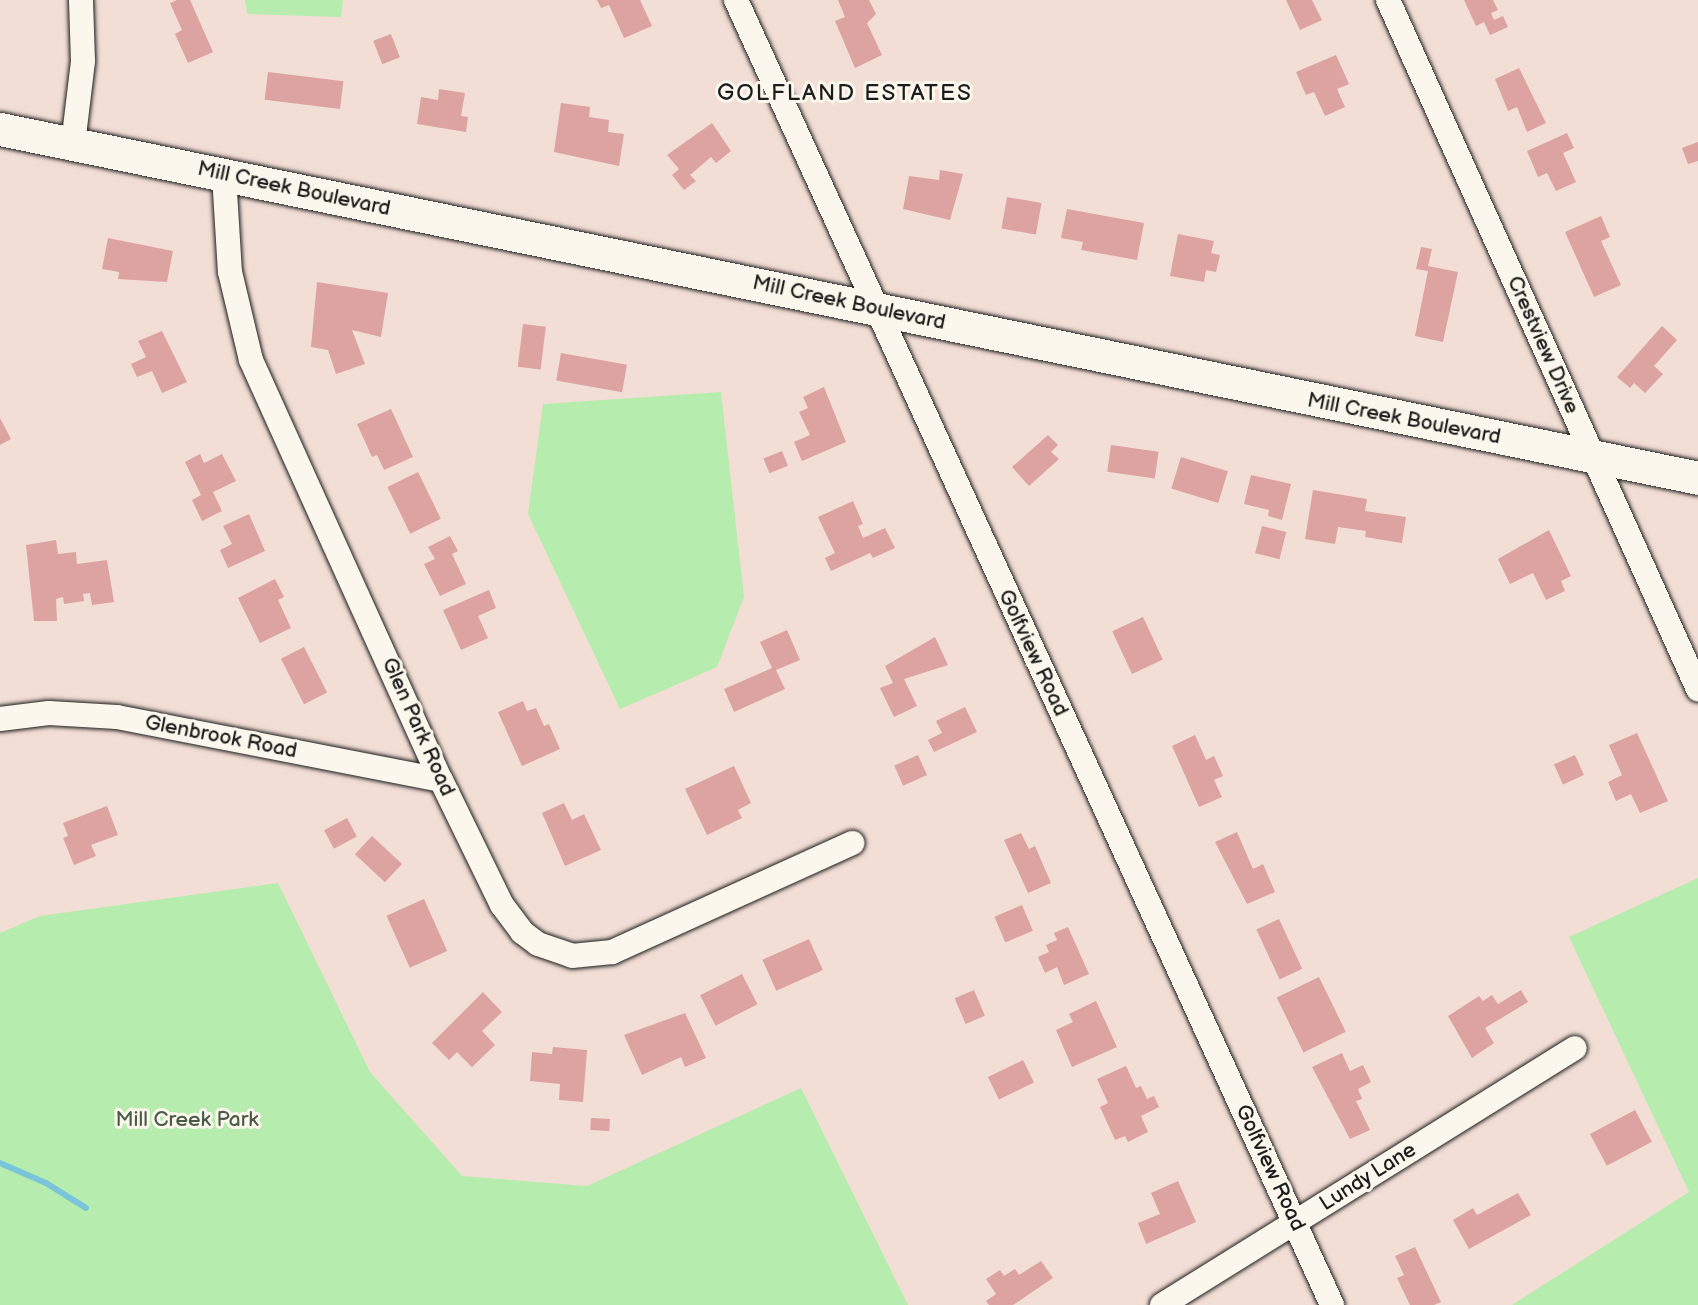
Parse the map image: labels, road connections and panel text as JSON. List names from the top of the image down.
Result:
{
  "streets": {
    "street": [
      "Mill Creek Boulevard",
      "Crestview Drive",
      "Golfview Road",
      "Glen Park Road",
      "Glenbrook Road",
      "Lundy Lane"
    ]
  },
  "crossings": [
    ["Mill Creek Boulevard", "Crestview Drive"],
    ["Mill Creek Boulevard", "Golfview Road"],
    ["Mill Creek Boulevard", "Glen Park Road"],
    ["Golfview Road", "Lundy Lane"],
    ["Glen Park Road", "Glenbrook Road"]
  ],
  "districts": ["GOLFLAND ESTATES"],
  "parks": ["Mill Creek Park"]
}
